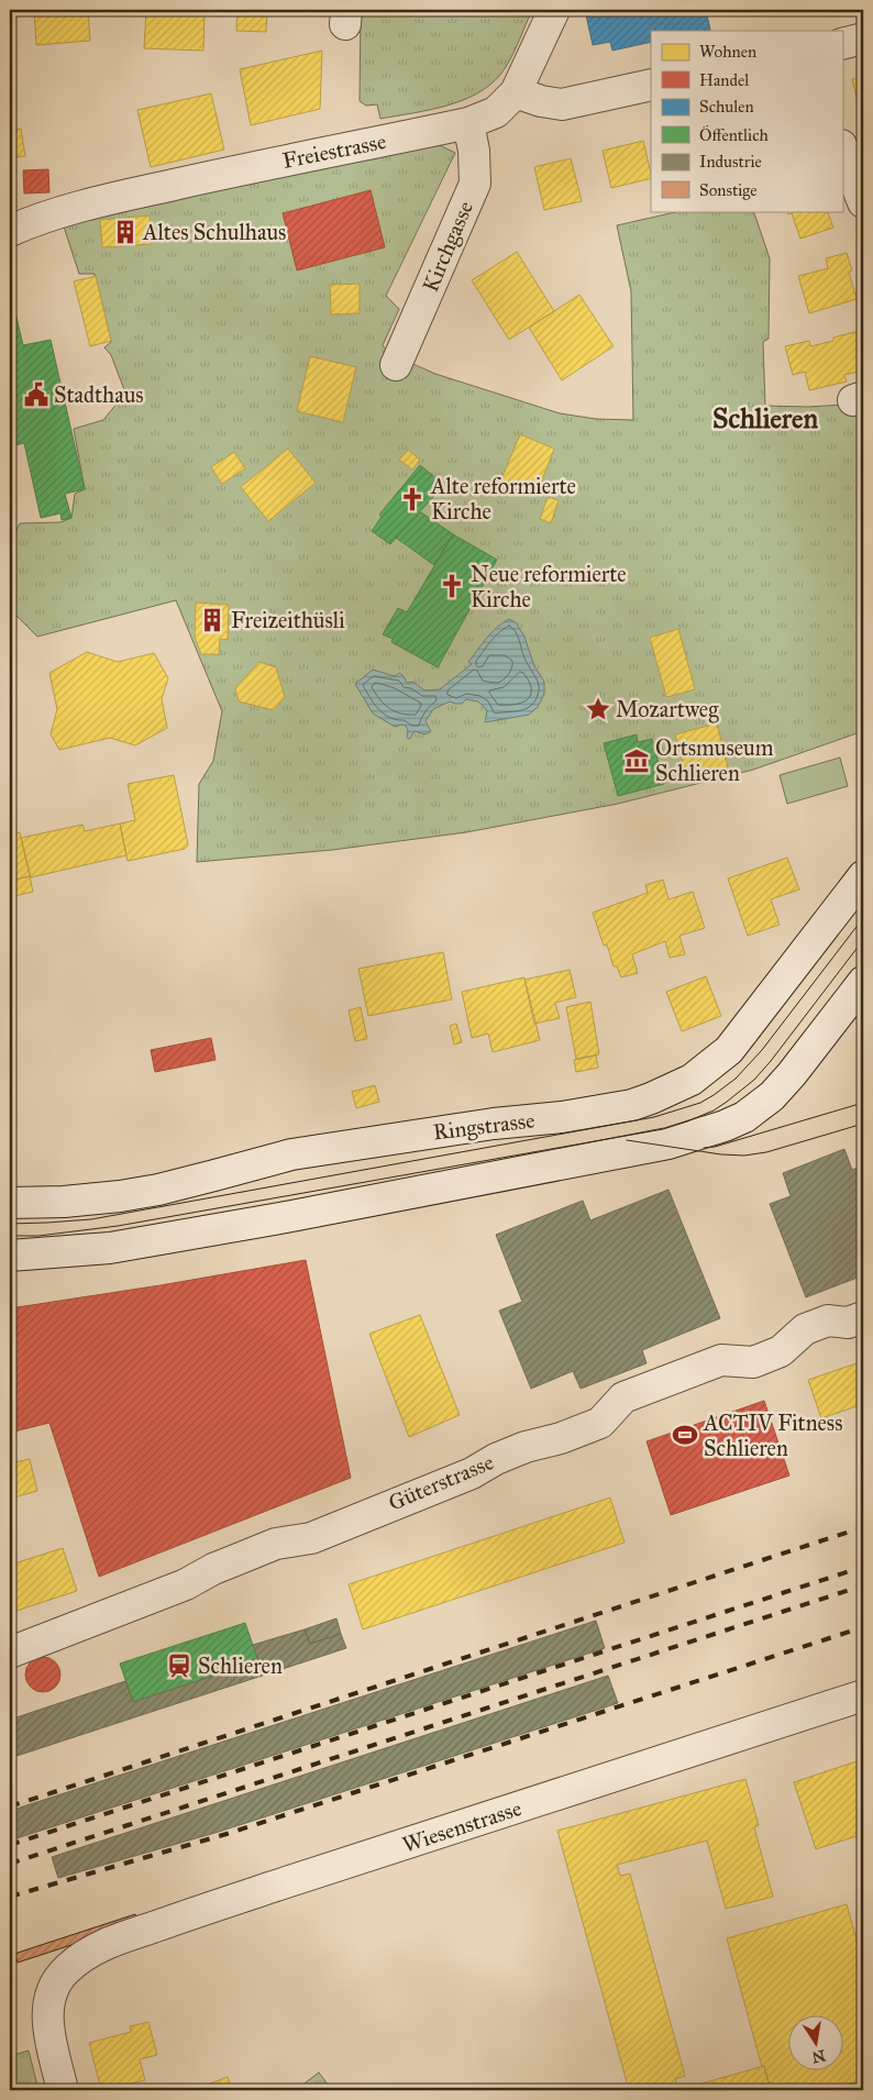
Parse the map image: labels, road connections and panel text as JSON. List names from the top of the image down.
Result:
{
  "streets": {
    "street": [
      "Freiestrasse",
      "Kirchgasse",
      "Ringstrasse",
      "Güterstrasse",
      "Wiesenstrasse"
    ]
  },
  "crossings": [
    ["Freiestrasse", "Kirchgasse"]
  ],
  "districts": ["Schlieren"],
  "places": {
    "building": ["Altes Schulhaus", "Freizeithüsli"],
    "public building": ["Stadthaus"],
    "church": ["Alte reformierte Kirche", "Neue reformierte Kirche"],
    "place": ["Mozartweg"],
    "museum": ["Ortsmuseum Schlieren"],
    "sports": ["ACTIV Fitness Schlieren"],
    "station": ["Schlieren"]
  },
  "legend": [
    "Wohnen",
    "Handel",
    "Schulen",
    "Öffentlich",
    "Industrie",
    "Sonstige"
  ],
  "north": "bottom"
}
